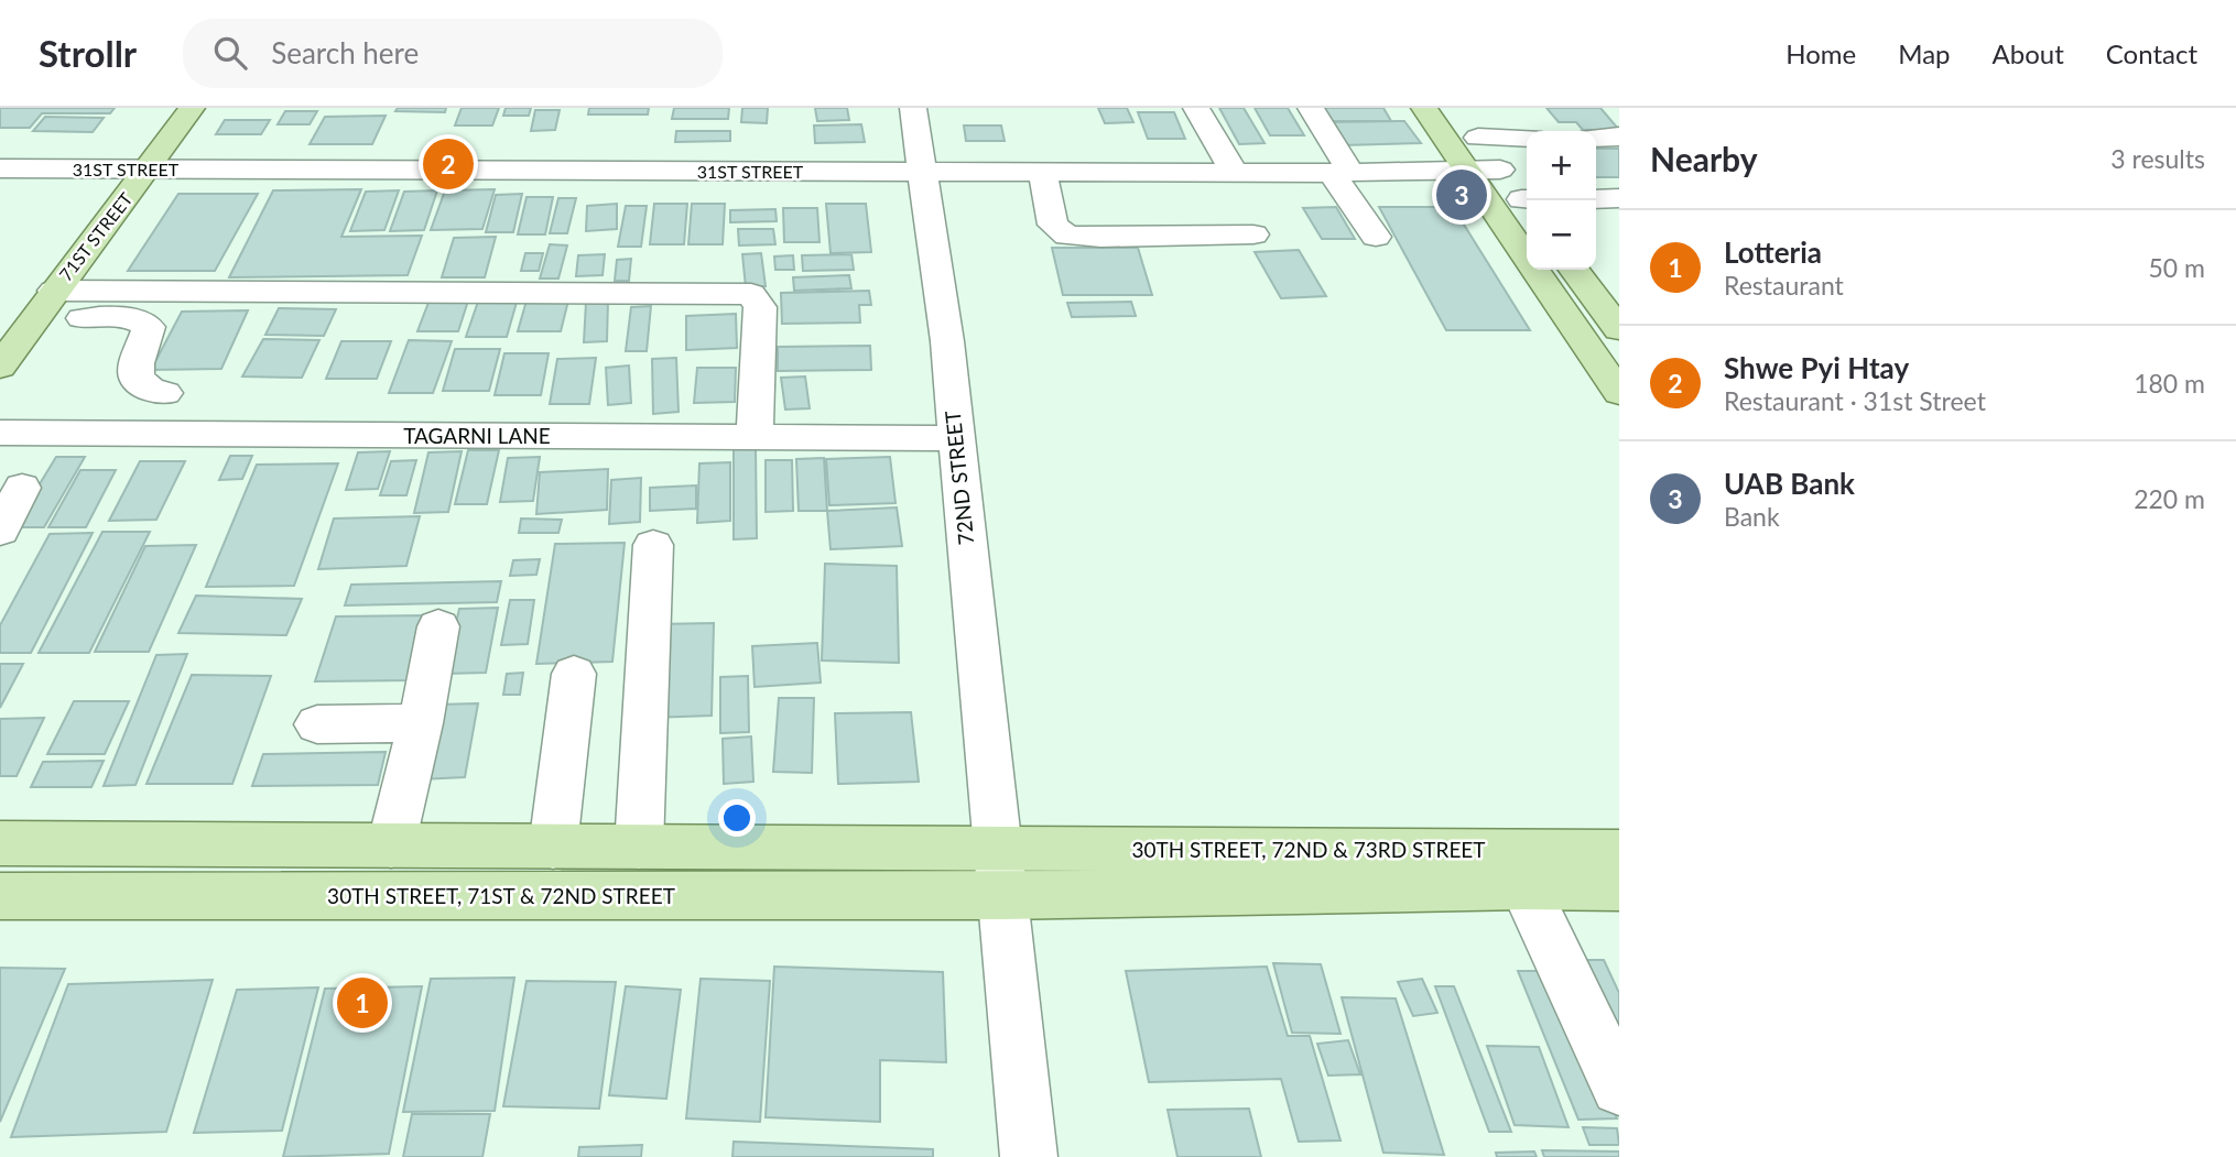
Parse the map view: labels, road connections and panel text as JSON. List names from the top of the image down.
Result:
{
  "streets": {
    "main road": ["71ST STREET", "30TH STREET, 72ND & 73RD STREET", "30TH STREET, 71ST & 72ND STREET"],
    "street": ["31ST STREET", "TAGARNI LANE", "72ND STREET"]
  },
  "crossings": [
    ["31ST STREET", "71ST STREET"],
    ["31ST STREET", "72ND STREET"],
    ["TAGARNI LANE", "72ND STREET"],
    ["72ND STREET", "30TH STREET, 72ND & 73RD STREET"],
    ["72ND STREET", "30TH STREET, 71ST & 72ND STREET"],
    ["30TH STREET, 72ND & 73RD STREET", "30TH STREET, 71ST & 72ND STREET"]
  ],
  "page": {
    "header": "Strollr",
    "search": "Search here",
    "nav": [
      "Home",
      "Map",
      "About",
      "Contact"
    ],
    "heading": ["Nearby", "3 results"],
    "map_buttons": ["+", "−"],
    "pins": ["2", "3", "1"],
    "list": [
      {
        "mark": "1",
        "name": "Lotteria",
        "note": "Restaurant",
        "value": "50 m"
      },
      {
        "mark": "2",
        "name": "Shwe Pyi Htay",
        "note": "Restaurant · 31st Street",
        "value": "180 m"
      },
      {
        "mark": "3",
        "name": "UAB Bank",
        "note": "Bank",
        "value": "220 m"
      }
    ]
  }
}
